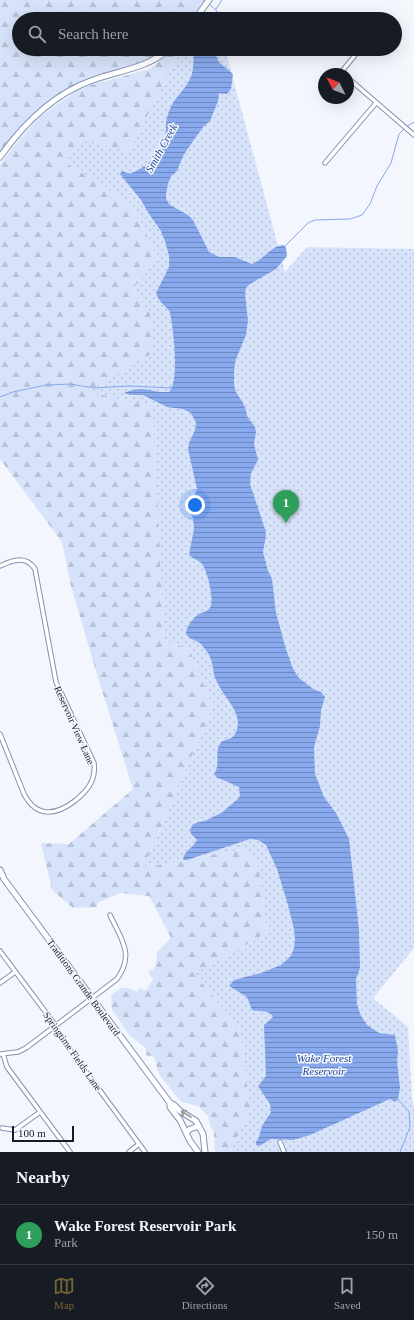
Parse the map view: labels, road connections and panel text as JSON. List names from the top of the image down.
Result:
{
  "streets": {
    "main road": ["Traditions Grande Boulevard"],
    "street": ["Reservoir View Lane", "Springtime Fields Lane"]
  },
  "water": ["Smith Creek", "Wake Forest Reservoir"],
  "scale_bar": "100 m",
  "north": "top left",
  "page": {
    "search": "Search here",
    "pins": "1",
    "scale": "100 m",
    "heading": "Nearby",
    "list": [
      {
        "mark": "1",
        "name": "Wake Forest Reservoir Park",
        "note": "Park",
        "value": "150 m"
      }
    ],
    "nav": ["Map", "Directions", "Saved"]
  }
}
